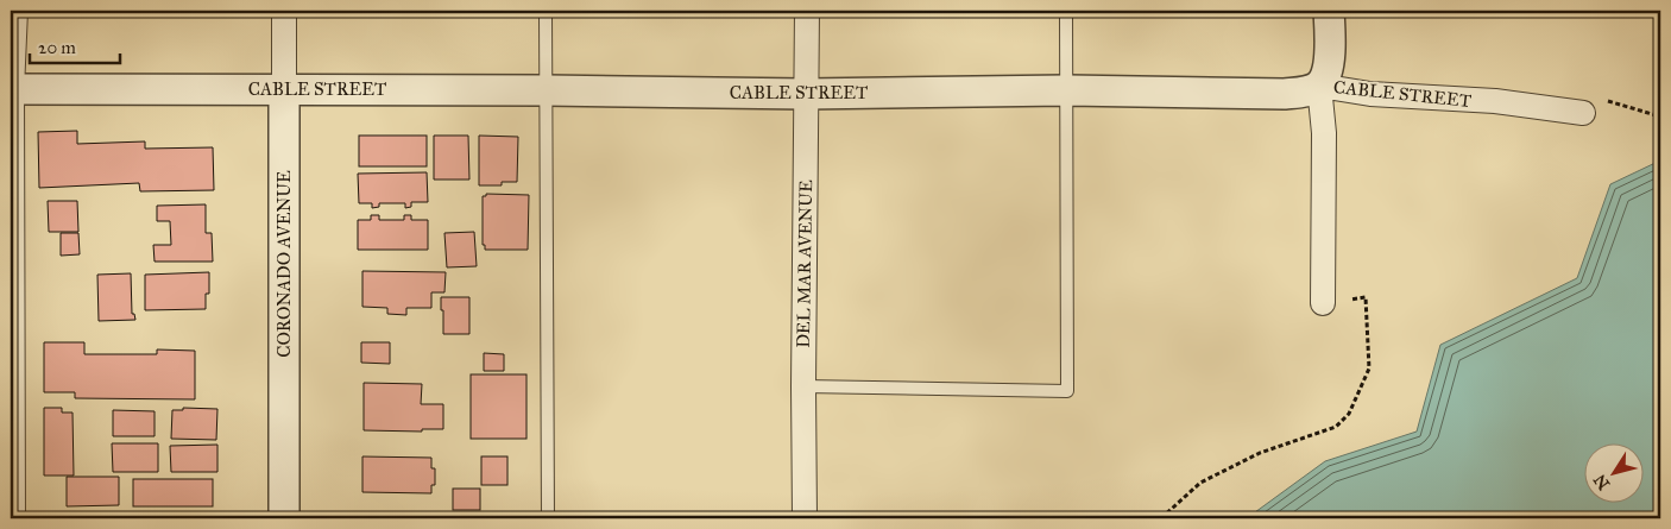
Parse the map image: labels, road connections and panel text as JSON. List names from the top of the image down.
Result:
{
  "streets": {
    "street": ["CABLE STREET", "CORONADO AVENUE", "DEL MAR AVENUE"]
  },
  "crossings": [
    ["CABLE STREET", "CORONADO AVENUE"],
    ["CABLE STREET", "DEL MAR AVENUE"]
  ],
  "scale_bar": "20 m",
  "north": "bottom left"
}
